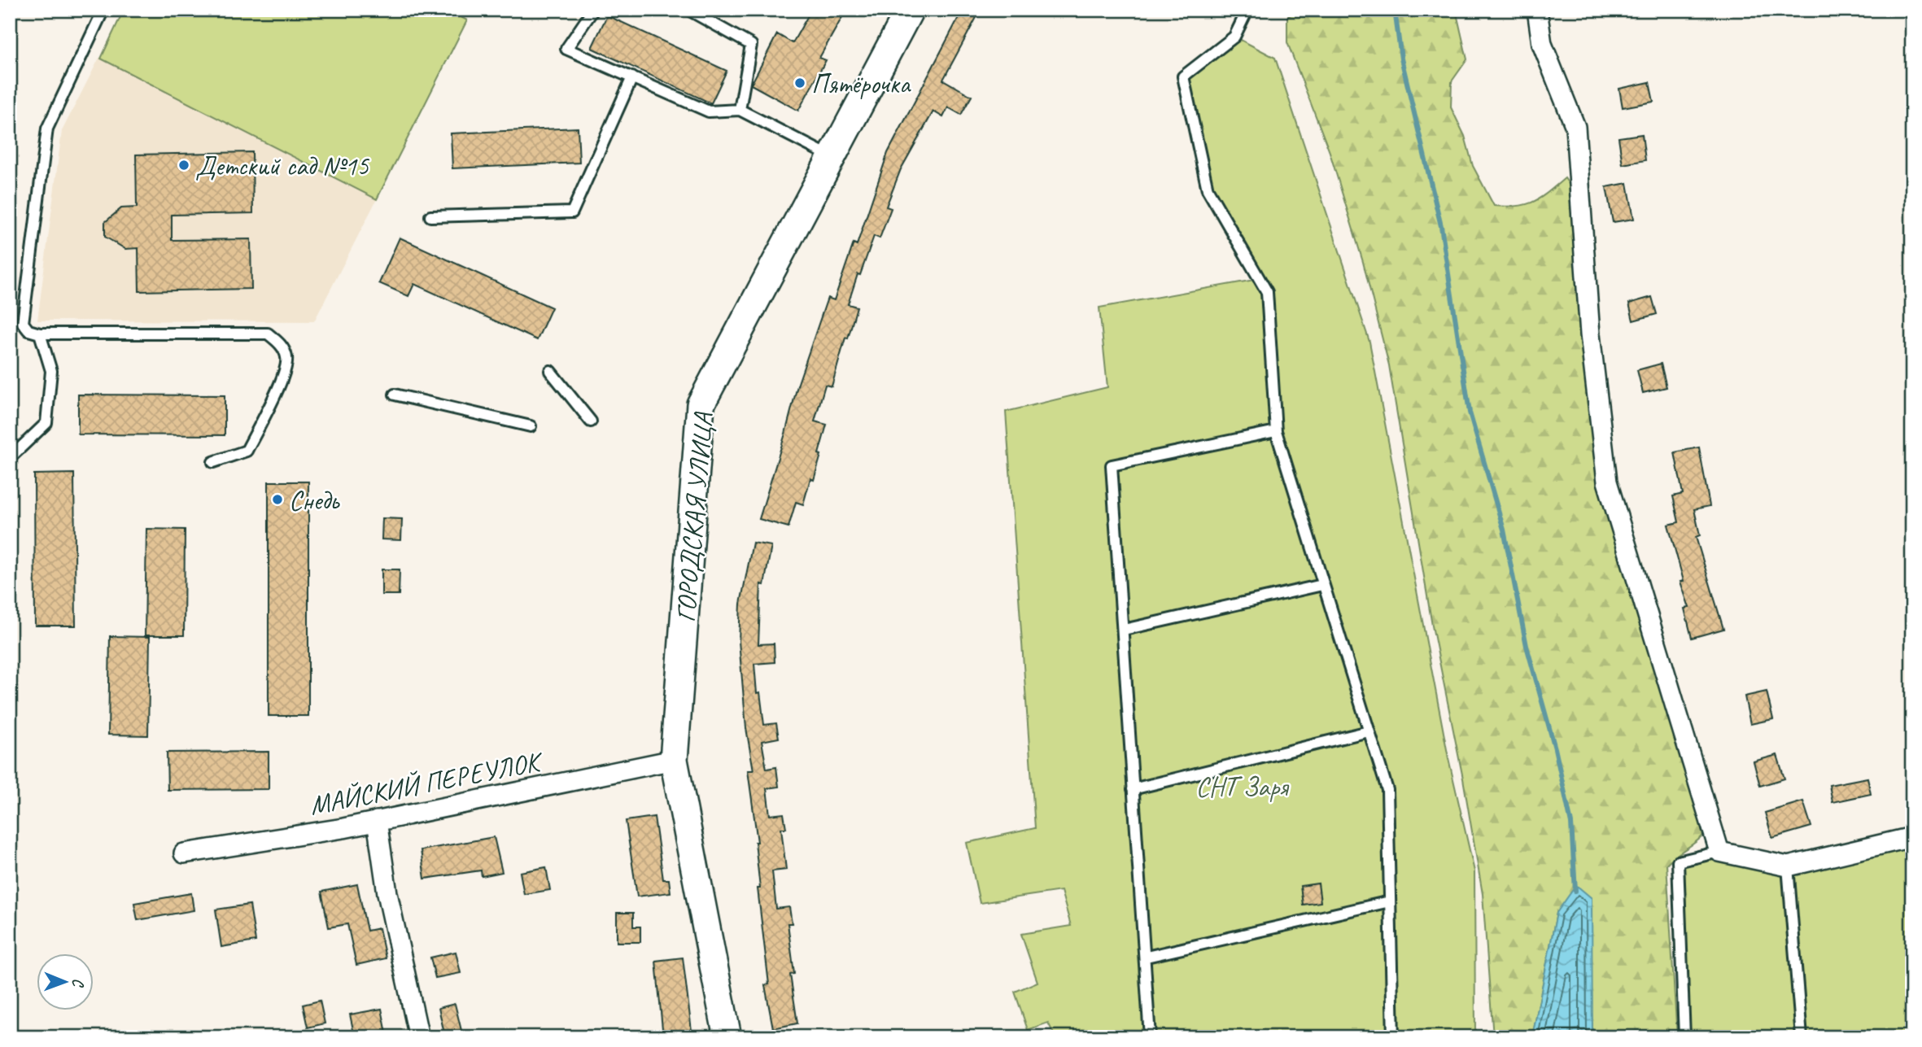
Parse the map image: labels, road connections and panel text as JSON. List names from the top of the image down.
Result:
{
  "streets": {
    "street": ["ГОРОДСКАЯ УЛИЦА", "МАЙСКИЙ ПЕРЕУЛОК"]
  },
  "crossings": [
    ["ГОРОДСКАЯ УЛИЦА", "МАЙСКИЙ ПЕРЕУЛОК"]
  ],
  "parks": ["СНТ Заря"],
  "places": ["Пятёрочка", "Детский сад №15", "Снедь"],
  "north": "right"
}
